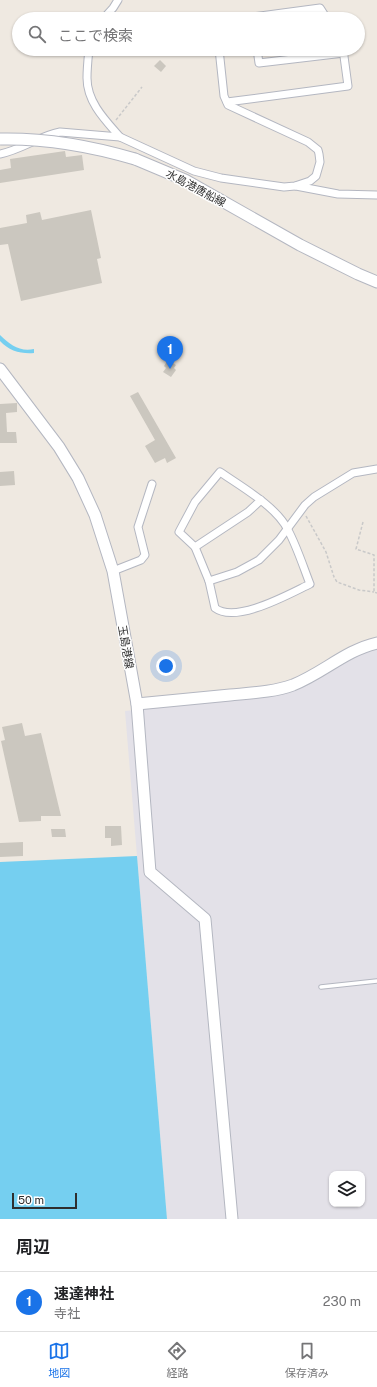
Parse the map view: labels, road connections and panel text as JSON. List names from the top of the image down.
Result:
{
  "streets": {
    "main road": ["水島港唐船線", "玉島港線"]
  },
  "scale_bar": "50 m",
  "page": {
    "search": "ここで検索",
    "pins": "1",
    "scale": "50 m",
    "heading": "周辺",
    "list": [
      {
        "mark": "1",
        "name": "速達神社",
        "note": "寺社",
        "value": "230 m"
      }
    ],
    "nav": ["地図", "経路", "保存済み"]
  }
}
